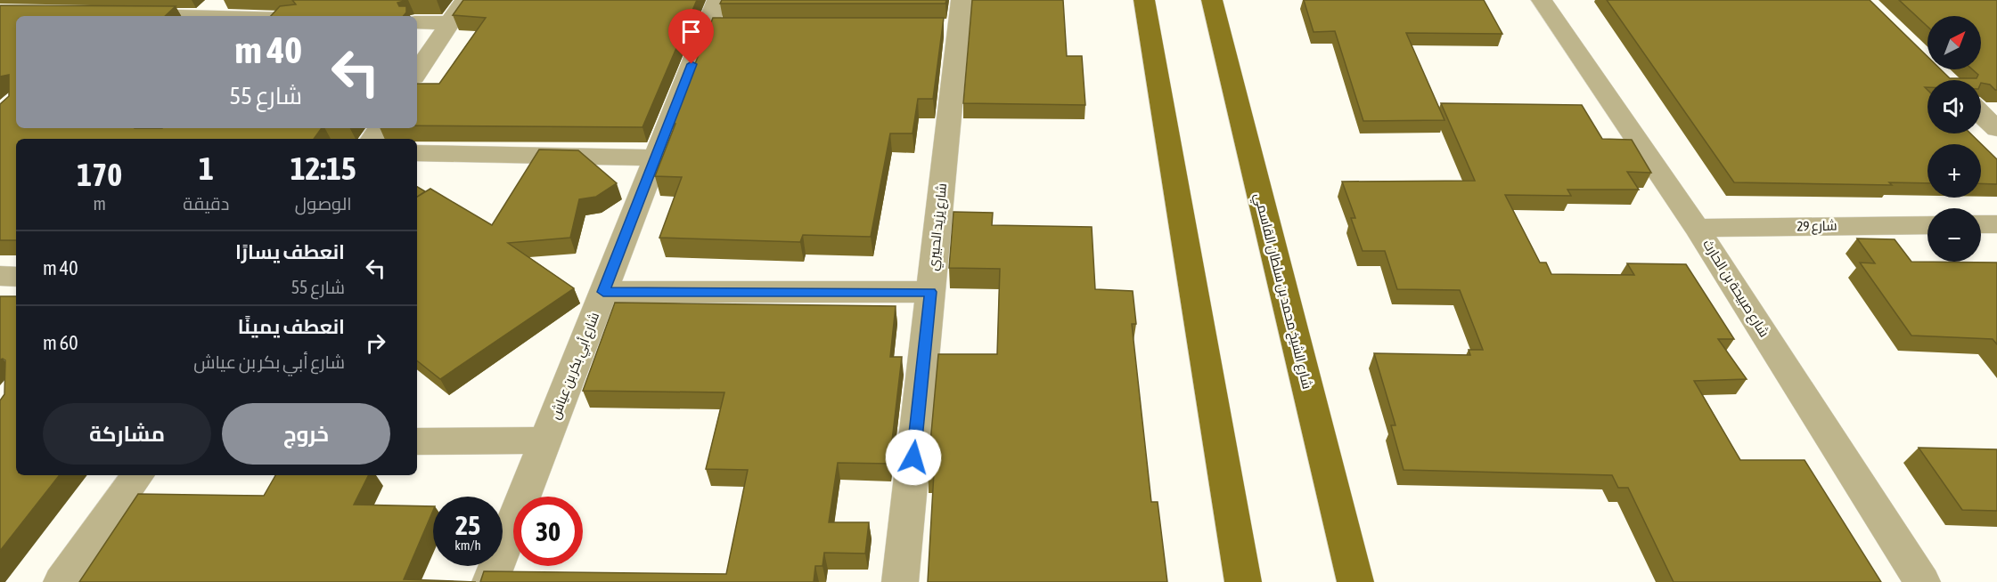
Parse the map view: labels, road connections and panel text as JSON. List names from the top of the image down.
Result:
{
  "streets": {
    "main road": ["شارع الشيخ محمد بن سلطان القاسمي"],
    "street": [
      "شارع 29",
      "شارع يزيد الحبيري",
      "شارع صبيحة بن الحارث",
      "شارع أبي بكر بن عياش"
    ]
  },
  "crossings": [
    ["شارع 29", "شارع صبيحة بن الحارث"]
  ],
  "north": "top right",
  "page": {
    "map_buttons": ["+", "−"],
    "turn": ["40 m", "شارع 55"],
    "eta": [
      "12:15",
      "الوصول",
      "1",
      "دقيقة",
      "170",
      "m"
    ],
    "list": [
      {
        "name": "انعطف يسارًا",
        "note": "شارع 55",
        "value": "40 m"
      },
      {
        "name": "انعطف يمينًا",
        "note": "شارع أبي بكر بن عياش",
        "value": "60 m"
      }
    ],
    "buttons": ["خروج", "مشاركة"],
    "speed": "25 km/h",
    "limit": "30"
  }
}
